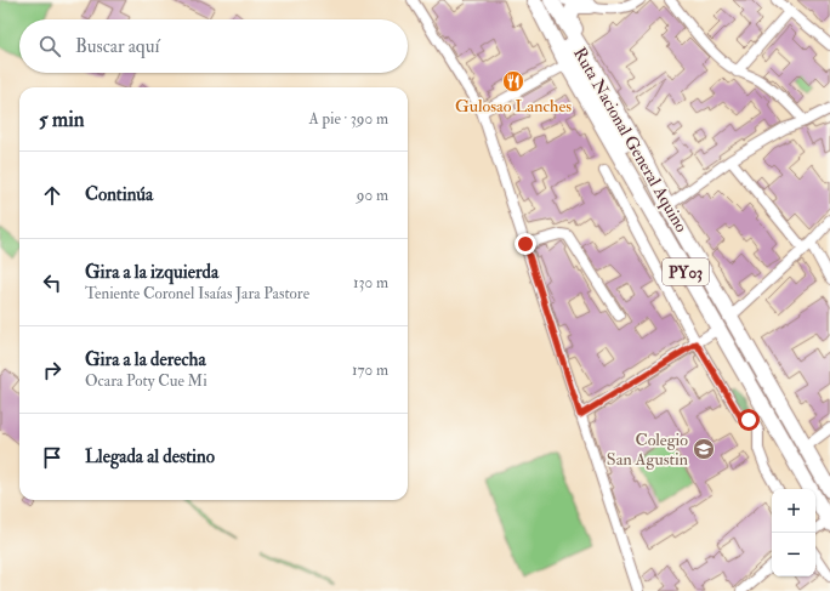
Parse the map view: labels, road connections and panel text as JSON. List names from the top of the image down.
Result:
{
  "streets": {
    "highway": ["Ruta Nacional General Aquino", "PY03"]
  },
  "places": {
    "restaurant": ["Gulosao Lanches"],
    "school or university": ["Colegio San Agustin"]
  },
  "page": {
    "search": "Buscar aquí",
    "heading": ["5 min", "A pie · 390 m"],
    "list": [
      ["Continúa", "90 m"],
      ["Gira a la izquierda", "Teniente Coronel Isaías Jara Pastore", "130 m"],
      ["Gira a la derecha", "Ocara Poty Cue Mi", "170 m"],
      "Llegada al destino"
    ],
    "map_buttons": ["+", "−"]
  }
}
